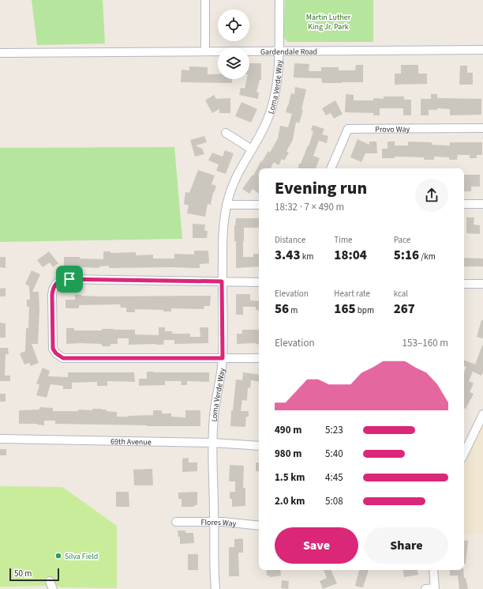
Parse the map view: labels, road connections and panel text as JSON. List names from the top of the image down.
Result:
{
  "streets": {
    "street": [
      "Gardendale Road",
      "Loma Verde Way",
      "Provo Way",
      "69th Avenue",
      "Flores Way"
    ]
  },
  "crossings": [
    ["Gardendale Road", "Loma Verde Way"],
    ["Loma Verde Way", "69th Avenue"],
    ["Loma Verde Way", "Flores Way"]
  ],
  "parks": ["Martin Luther King Jr. Park"],
  "places": ["Silva Field"],
  "scale_bar": "50 m",
  "page": {
    "heading": ["Evening run", "18:32 · 7 × 490 m"],
    "stats": [
      ["Distance", "3.43 km"],
      ["Time", "18:04"],
      ["Pace", "5:16 /km"],
      ["Elevation", "56 m"],
      ["Heart rate", "165 bpm"],
      ["kcal", "267"]
    ],
    "chart": ["Elevation", "153–160 m"],
    "list": [
      {
        "name": "490 m",
        "note": "5:23"
      },
      {
        "name": "980 m",
        "note": "5:40"
      },
      {
        "name": "1.5 km",
        "note": "4:45"
      },
      {
        "name": "2.0 km",
        "note": "5:08"
      }
    ],
    "buttons": ["Save", "Share"],
    "scale": "50 m"
  }
}
